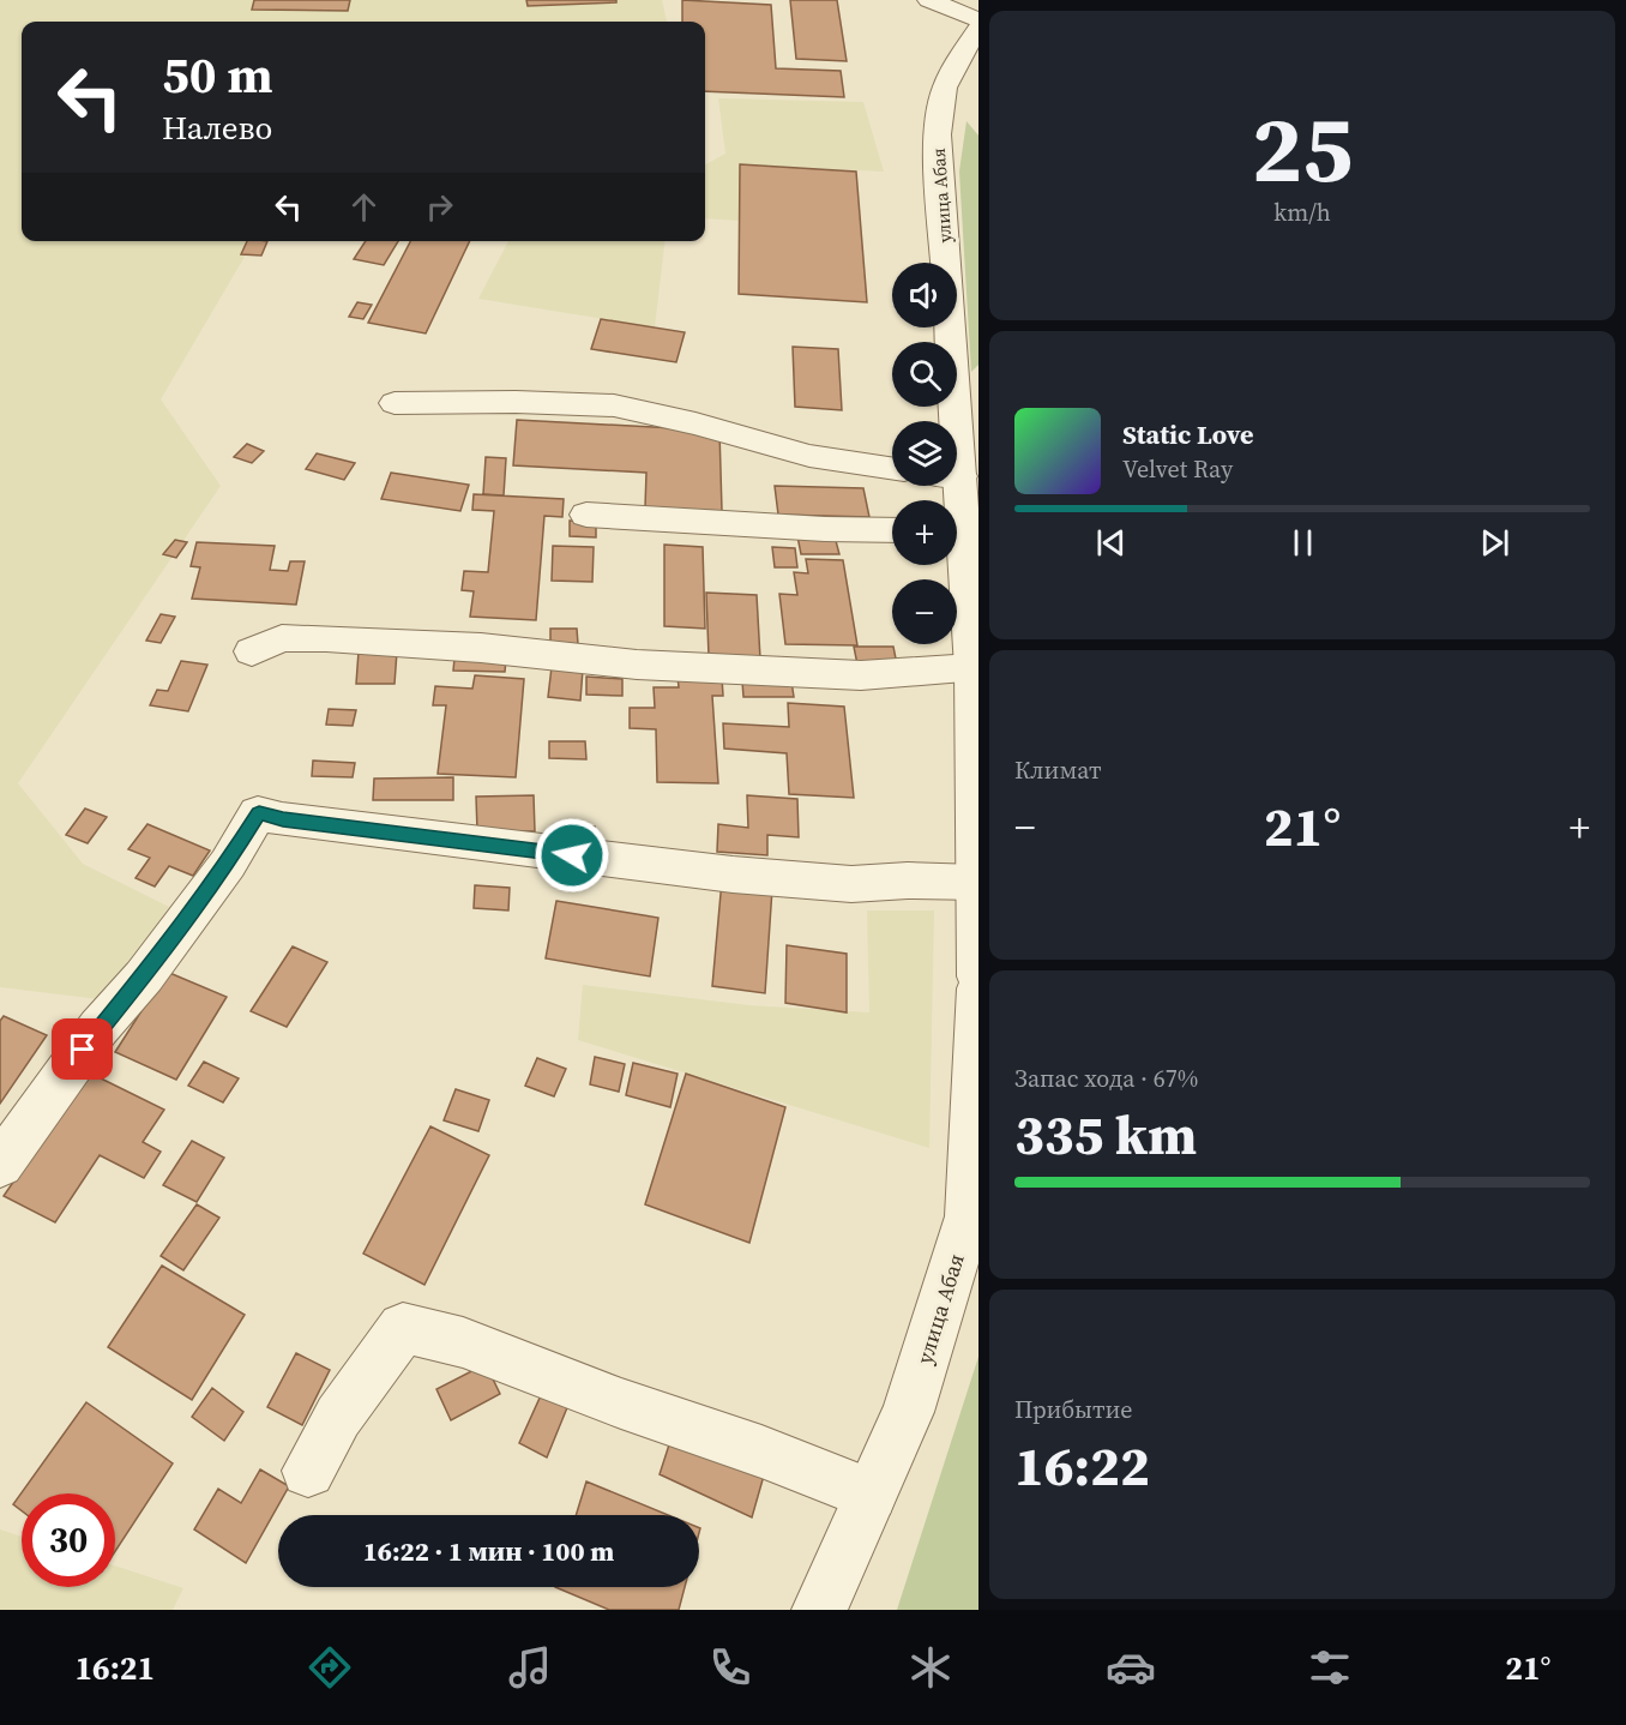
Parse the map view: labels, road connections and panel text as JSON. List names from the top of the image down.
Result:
{
  "streets": {
    "street": ["улица Абая"]
  },
  "page": {
    "tile": [
      ["25", "km/h"],
      "Климат",
      ["Запас хода · 67%", "335 km"],
      ["Прибытие", "16:22"]
    ],
    "turn": ["50 m", "Налево"],
    "map_buttons": ["+", "−"],
    "song": ["Static Love", "Velvet Ray"],
    "heat": ["−", "21°", "+"],
    "limit": "30",
    "trip": "16:22 · 1 мин · 100 m",
    "tabs": ["16:21", "21°"]
  }
}
